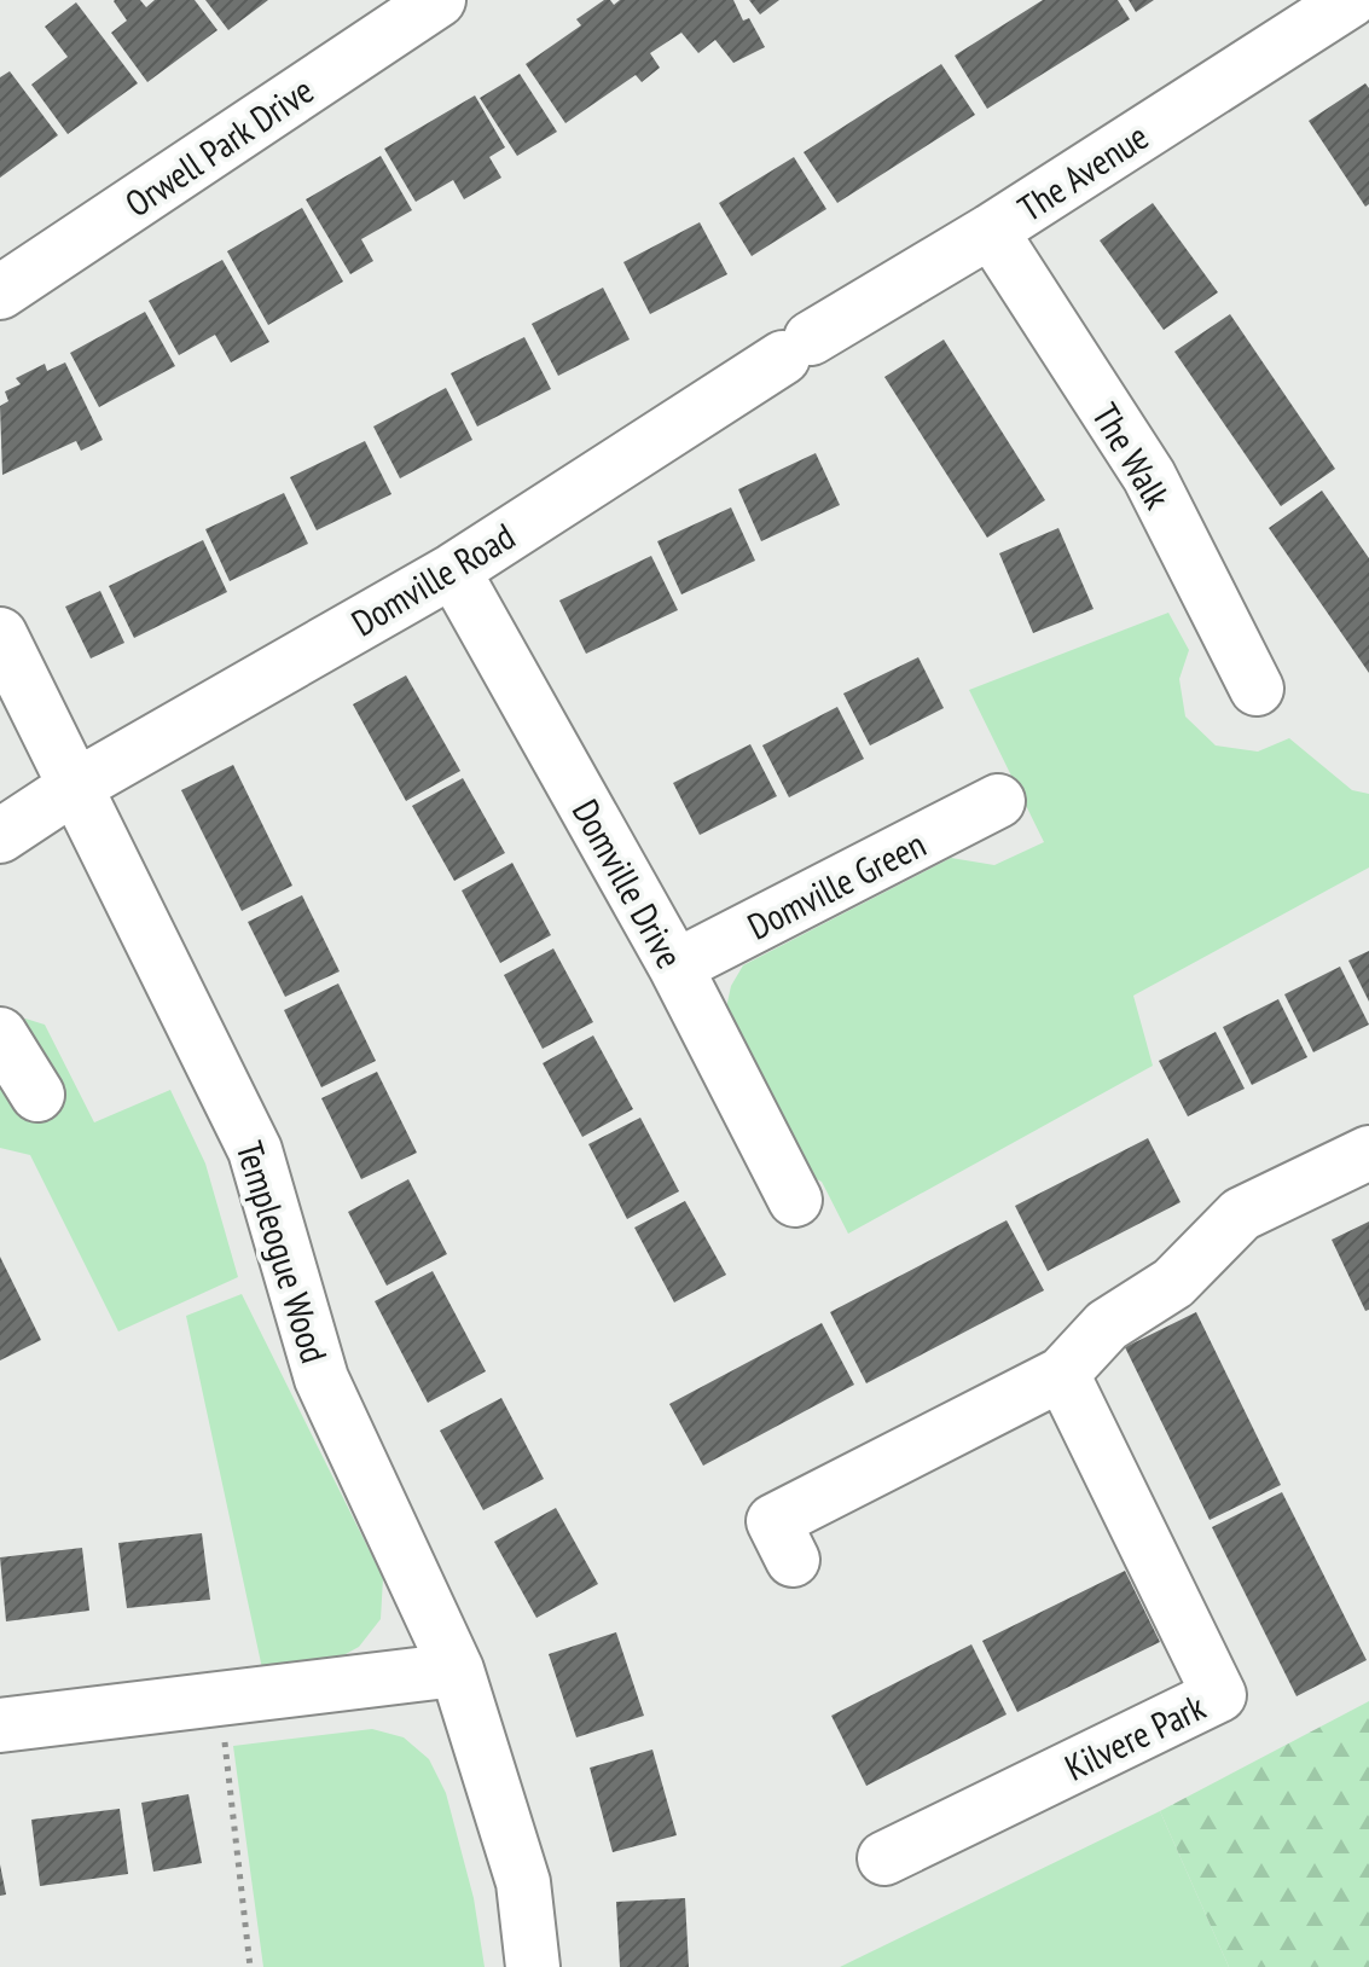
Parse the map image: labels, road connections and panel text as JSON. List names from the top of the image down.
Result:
{
  "streets": {
    "street": [
      "Orwell Park Drive",
      "The Avenue",
      "The Walk",
      "Domville Road",
      "Domville Drive",
      "Domville Green",
      "Templeogue Wood",
      "Kilvere Park"
    ]
  },
  "crossings": [
    ["The Avenue", "The Walk"],
    ["The Avenue", "Domville Road"],
    ["Domville Road", "Domville Drive"],
    ["Domville Road", "Templeogue Wood"],
    ["Domville Drive", "Domville Green"]
  ]
}
